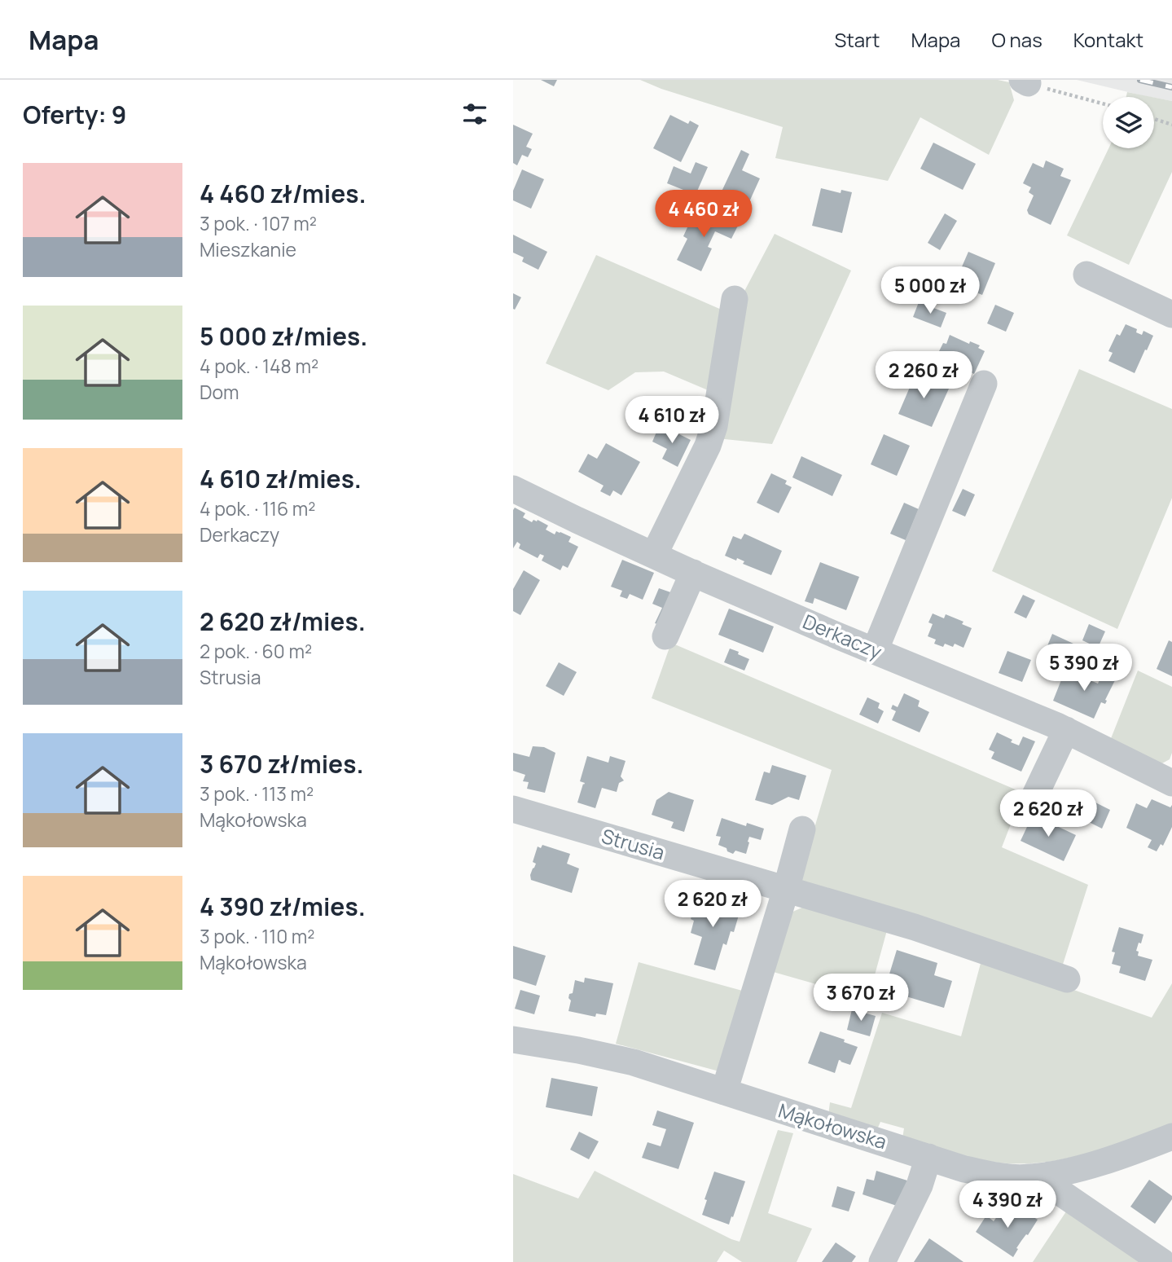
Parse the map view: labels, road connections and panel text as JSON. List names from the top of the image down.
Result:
{
  "streets": {
    "street": ["Derkaczy", "Strusia", "Mąkołowska"]
  },
  "page": {
    "header": "Mapa",
    "nav": [
      "Start",
      "Mapa",
      "O nas",
      "Kontakt"
    ],
    "heading": "Oferty: 9",
    "list": [
      {
        "name": "4 460 zł/mies.",
        "note": "3 pok. · 107 m² · Mieszkanie"
      },
      {
        "name": "5 000 zł/mies.",
        "note": "4 pok. · 148 m² · Dom"
      },
      {
        "name": "4 610 zł/mies.",
        "note": "4 pok. · 116 m² · Derkaczy"
      },
      {
        "name": "2 620 zł/mies.",
        "note": "2 pok. · 60 m² · Strusia"
      },
      {
        "name": "3 670 zł/mies.",
        "note": "3 pok. · 113 m² · Mąkołowska"
      },
      {
        "name": "4 390 zł/mies.",
        "note": "3 pok. · 110 m² · Mąkołowska"
      }
    ],
    "price": [
      "4 460 zł",
      "5 000 zł",
      "2 260 zł",
      "4 610 zł",
      "5 390 zł",
      "2 620 zł",
      "2 620 zł",
      "3 670 zł",
      "4 390 zł"
    ]
  }
}
